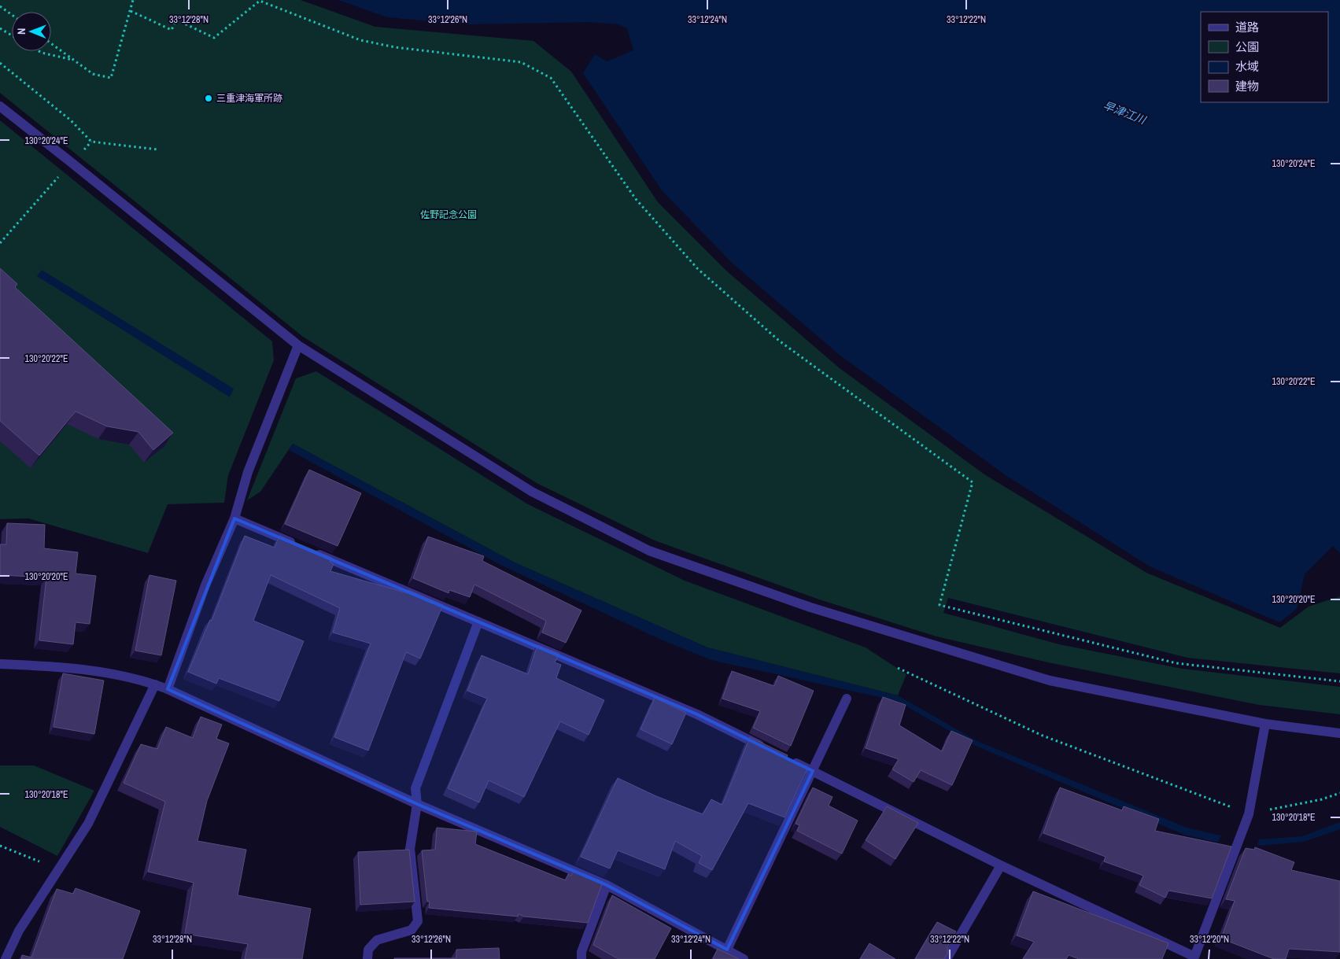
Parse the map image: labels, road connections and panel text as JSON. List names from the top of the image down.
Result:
{
  "water": ["早津江川"],
  "parks": ["佐野記念公園"],
  "places": ["三重津海軍所跡"],
  "legend": [
    "道路",
    "公園",
    "水域",
    "建物"
  ],
  "north": "left",
  "coordinates": [
    "33°12'28\"N",
    "33°12'26\"N",
    "33°12'24\"N",
    "33°12'22\"N",
    "130°20'24\"E",
    "130°20'22\"E",
    "130°20'20\"E",
    "130°20'18\"E",
    "33°12'20\"N"
  ]
}
